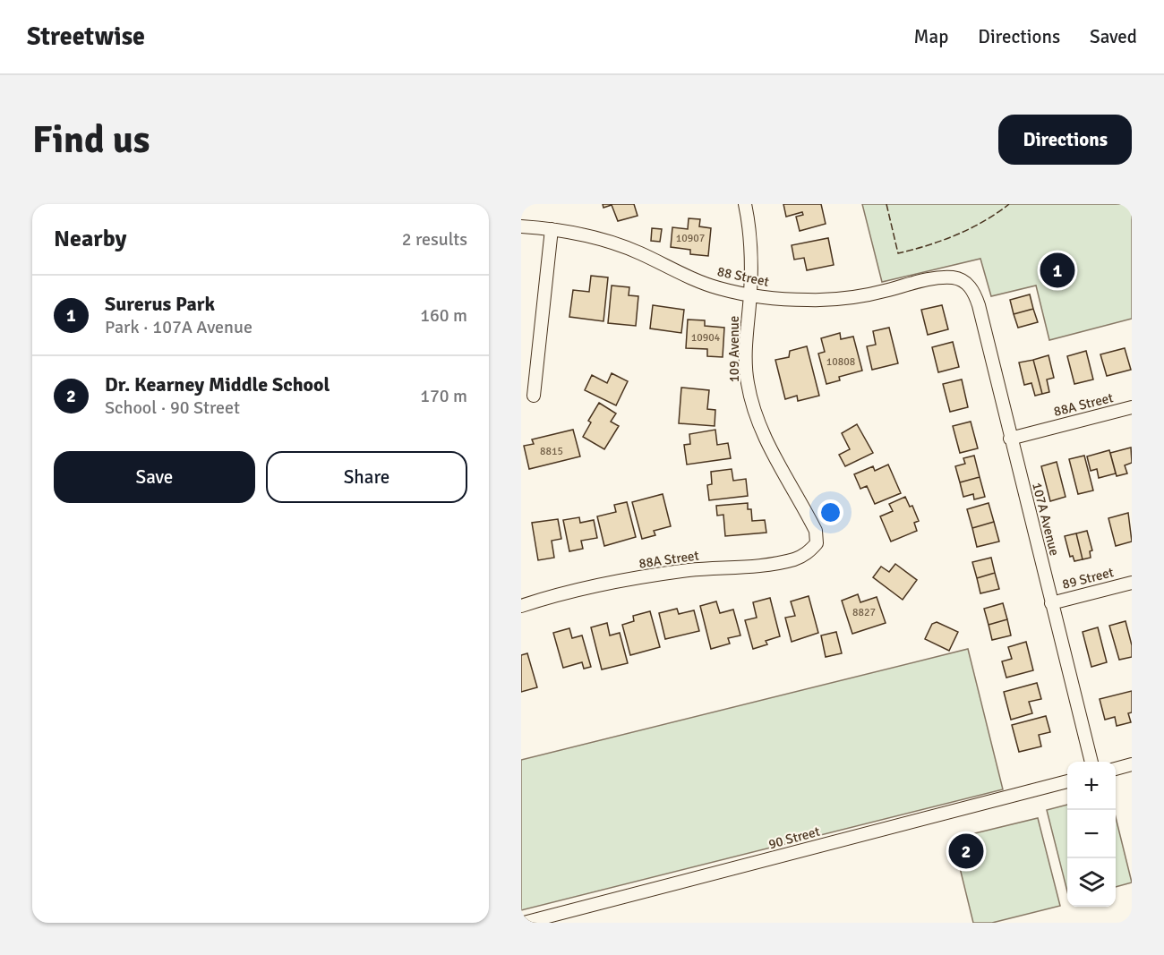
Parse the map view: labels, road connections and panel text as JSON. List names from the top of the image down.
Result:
{
  "streets": {
    "street": [
      "88 Street",
      "109 Avenue",
      "88A Street",
      "107A Avenue",
      "89 Street",
      "90 Street"
    ]
  },
  "crossings": [
    ["88 Street", "109 Avenue"],
    ["88 Street", "107A Avenue"],
    ["109 Avenue", "88A Street"],
    ["88A Street", "107A Avenue"],
    ["107A Avenue", "89 Street"]
  ],
  "house_numbers": [
    "10907",
    "10904",
    "10808",
    "8815",
    "8827"
  ],
  "page": {
    "header": "Streetwise",
    "nav": ["Map", "Directions", "Saved"],
    "buttons": [
      "Directions",
      ["Save", "Share"]
    ],
    "title": "Find us",
    "heading": ["Nearby", "2 results"],
    "pins": ["1", "2"],
    "list": [
      {
        "mark": "1",
        "name": "Surerus Park",
        "note": "Park · 107A Avenue",
        "value": "160 m"
      },
      {
        "mark": "2",
        "name": "Dr. Kearney Middle School",
        "note": "School · 90 Street",
        "value": "170 m"
      }
    ],
    "map_buttons": ["+", "−"]
  }
}
